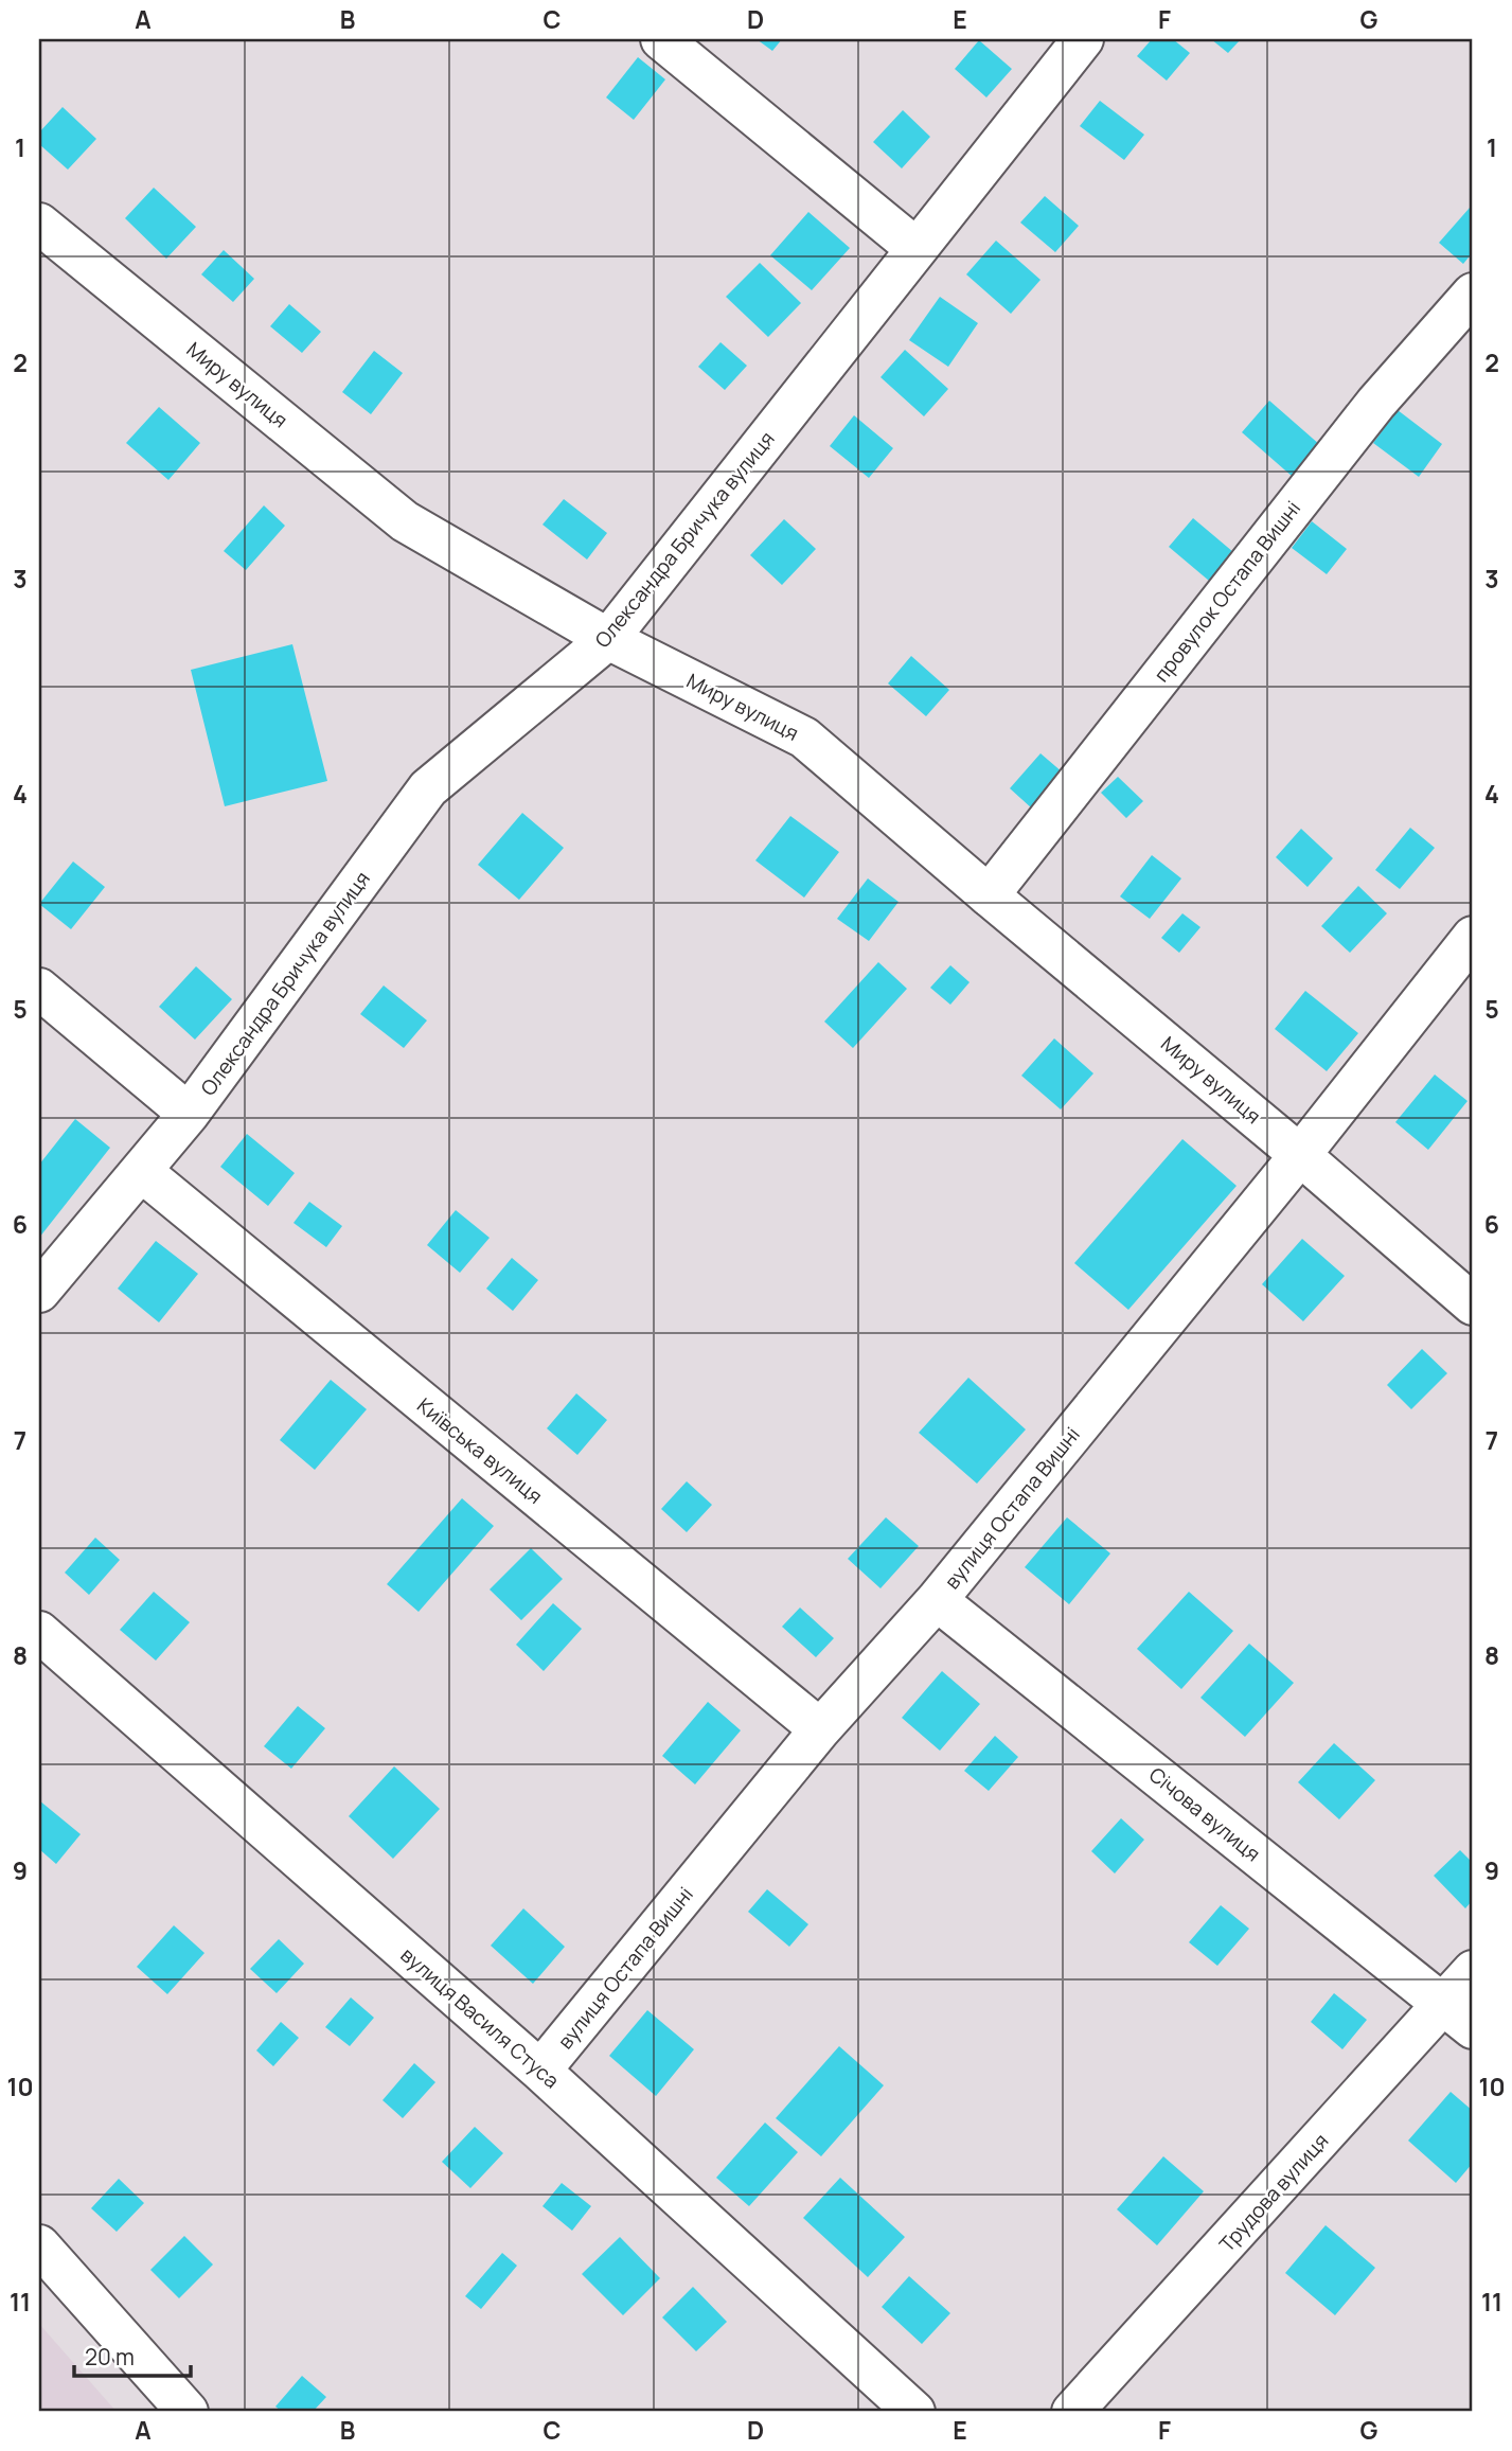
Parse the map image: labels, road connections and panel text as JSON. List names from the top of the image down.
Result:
{
  "streets": {
    "street": [
      "Миру вулиця",
      "Олександра Бричука вулиця",
      "провулок Остапа Вишні",
      "Київська вулиця",
      "вулиця Остапа Вишні",
      "Січова вулиця",
      "вулиця Василя Стуса",
      "Трудова вулиця"
    ]
  },
  "crossings": [
    ["Миру вулиця", "Олександра Бричука вулиця"],
    ["Миру вулиця", "провулок Остапа Вишні"],
    ["Миру вулиця", "вулиця Остапа Вишні"],
    ["Олександра Бричука вулиця", "Київська вулиця"],
    ["Київська вулиця", "вулиця Остапа Вишні"],
    ["вулиця Остапа Вишні", "Січова вулиця"],
    ["вулиця Остапа Вишні", "вулиця Василя Стуса"],
    ["Січова вулиця", "Трудова вулиця"]
  ],
  "scale_bar": "20 m",
  "grid": {
    "columns": [
      "A",
      "B",
      "C",
      "D",
      "E",
      "F",
      "G"
    ],
    "rows": [
      "1",
      "2",
      "3",
      "4",
      "5",
      "6",
      "7",
      "8",
      "9",
      "10",
      "11"
    ]
  }
}
